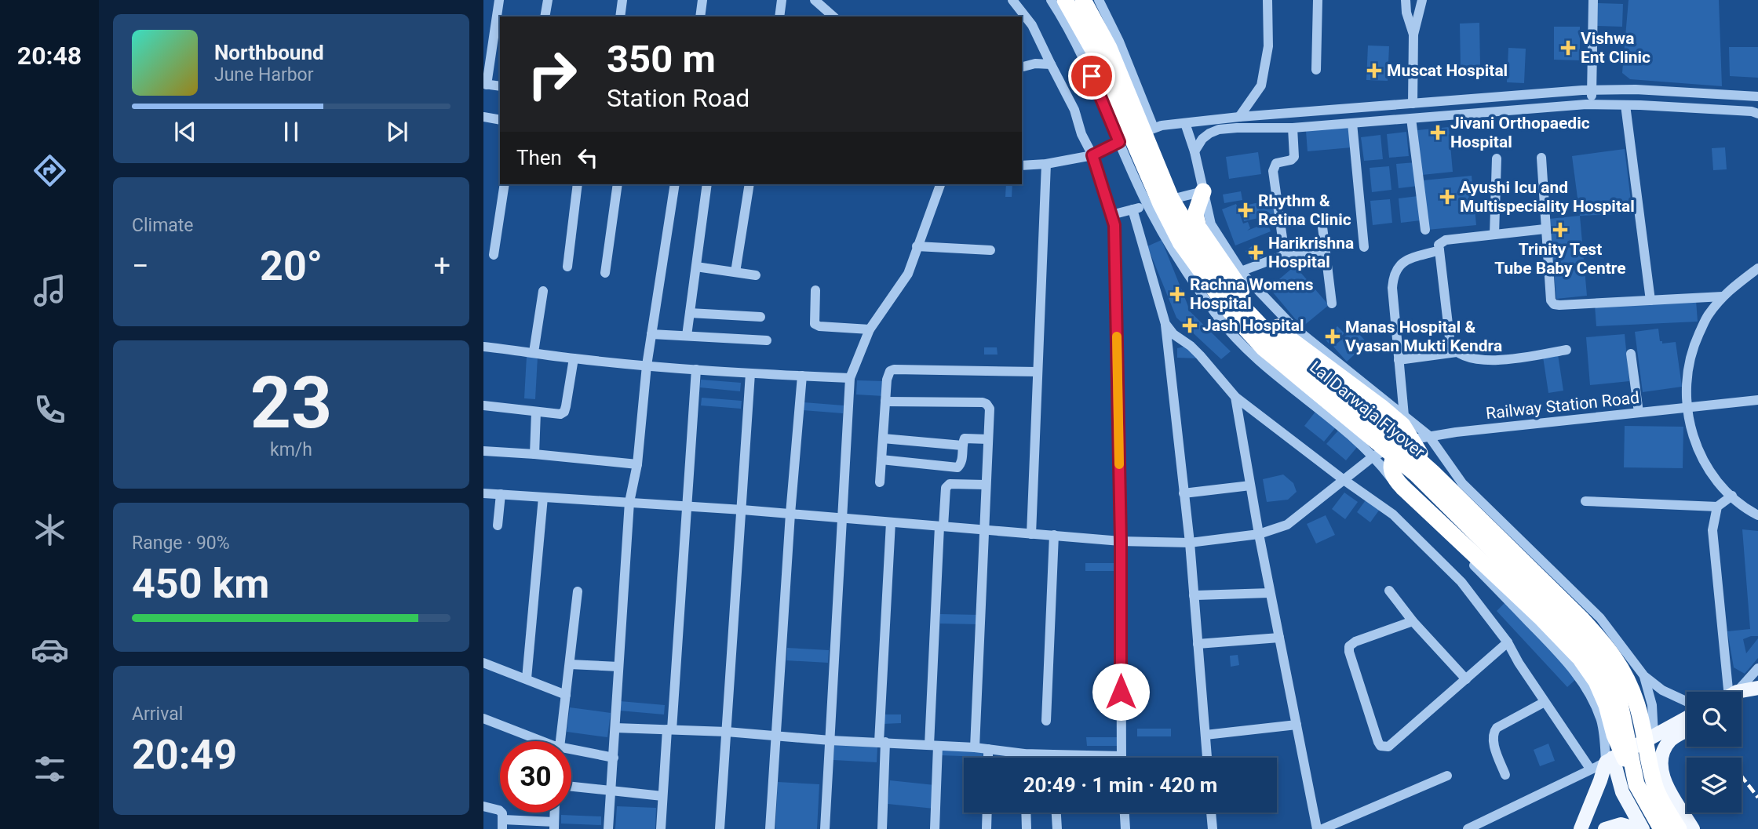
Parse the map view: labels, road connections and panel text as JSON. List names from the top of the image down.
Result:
{
  "streets": {
    "highway": ["Lal Darwaja Flyover"],
    "street": ["Railway Station Road"]
  },
  "places": {
    "health": [
      "Vishwa Ent Clinic",
      "Muscat Hospital",
      "Jivani Orthopaedic Hospital",
      "Ayushi Icu and Multispeciality Hospital",
      "Rhythm & Retina Clinic",
      "Trinity Test Tube Baby Centre",
      "Harikrishna Hospital",
      "Rachna Womens Hospital",
      "Jash Hospital",
      "Manas Hospital & Vyasan Mukti Kendra"
    ]
  },
  "page": {
    "tabs": "20:48",
    "turn": ["350 m", "Station Road"],
    "song": ["Northbound", "June Harbor"],
    "then": "Then",
    "tile": [
      "Climate",
      ["23", "km/h"],
      ["Range · 90%", "450 km"],
      ["Arrival", "20:49"]
    ],
    "heat": ["−", "20°", "+"],
    "limit": "30",
    "trip": "20:49 · 1 min · 420 m"
  }
}
